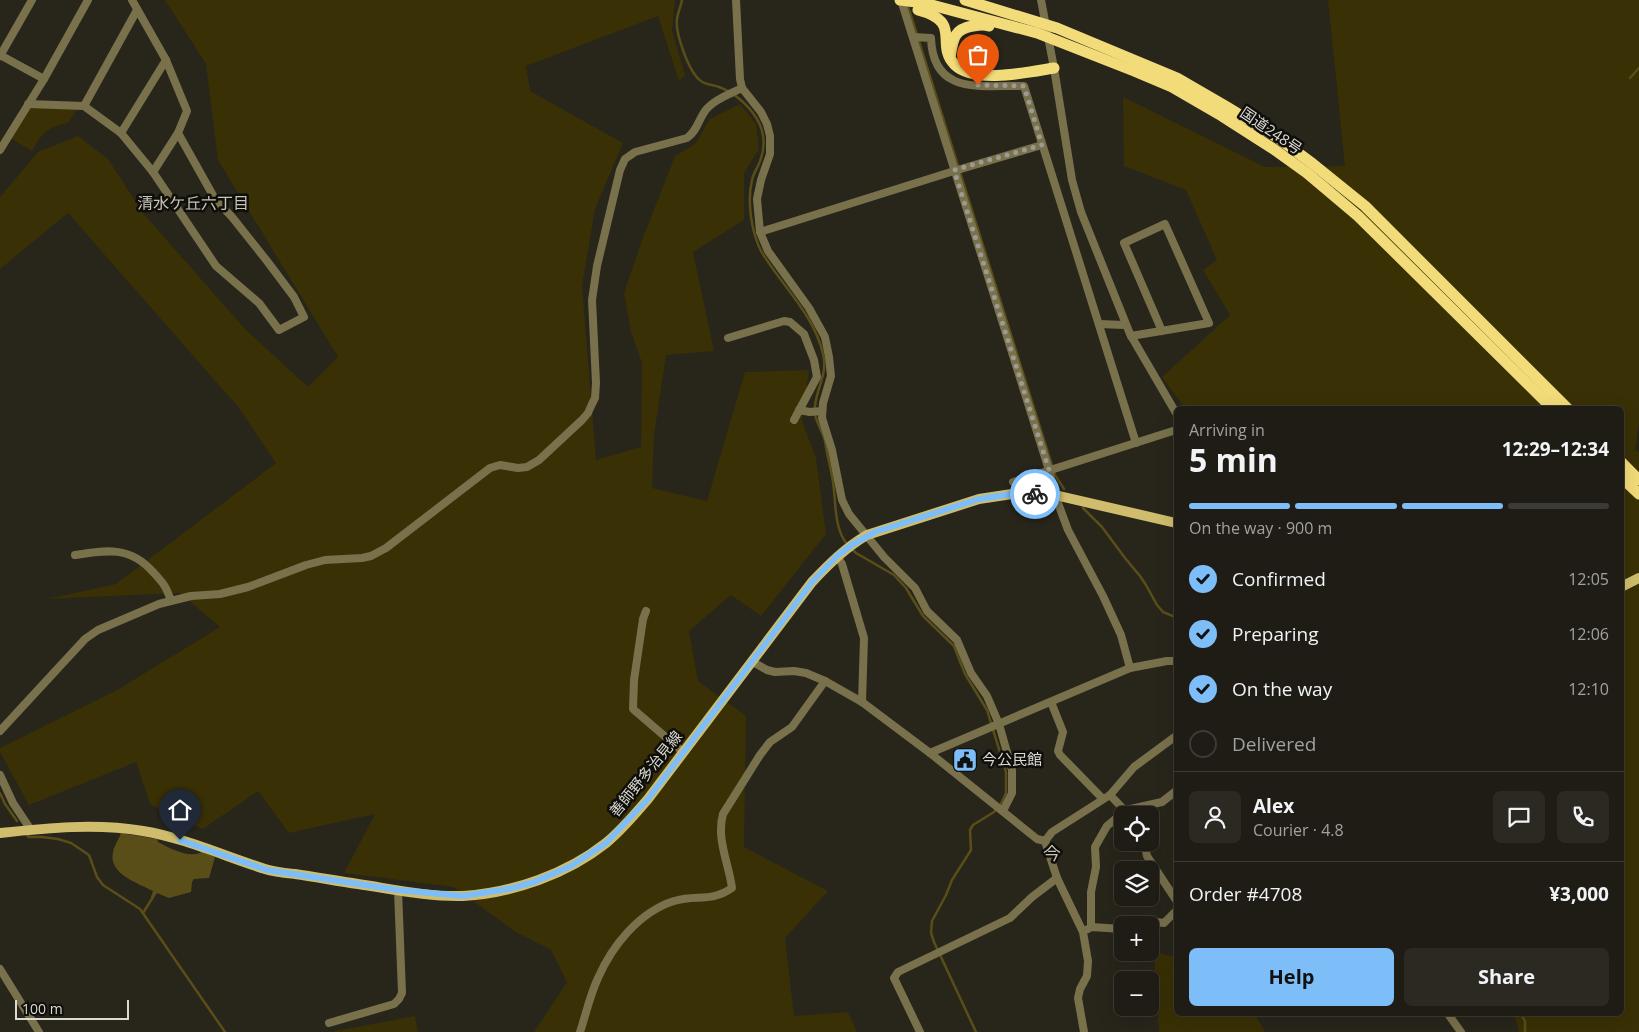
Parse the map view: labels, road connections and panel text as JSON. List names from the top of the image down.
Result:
{
  "streets": {
    "highway": ["国道248号"],
    "main road": ["善師野多治見線"]
  },
  "districts": ["清水ケ丘六丁目", "今"],
  "places": {
    "public building": ["今公民館"]
  },
  "scale_bar": "100 m",
  "page": {
    "heading": ["5 min", "Arriving in", "12:29–12:34"],
    "panel": [
      "Alex",
      "Courier · 4.8",
      "Order #4708",
      "¥3,000"
    ],
    "bar": "On the way · 900 m",
    "list": [
      ["Confirmed", "12:05"],
      ["Preparing", "12:06"],
      ["On the way", "12:10"],
      "Delivered"
    ],
    "map_buttons": ["+", "−"],
    "buttons": ["Help", "Share"],
    "scale": "100 m"
  }
}
